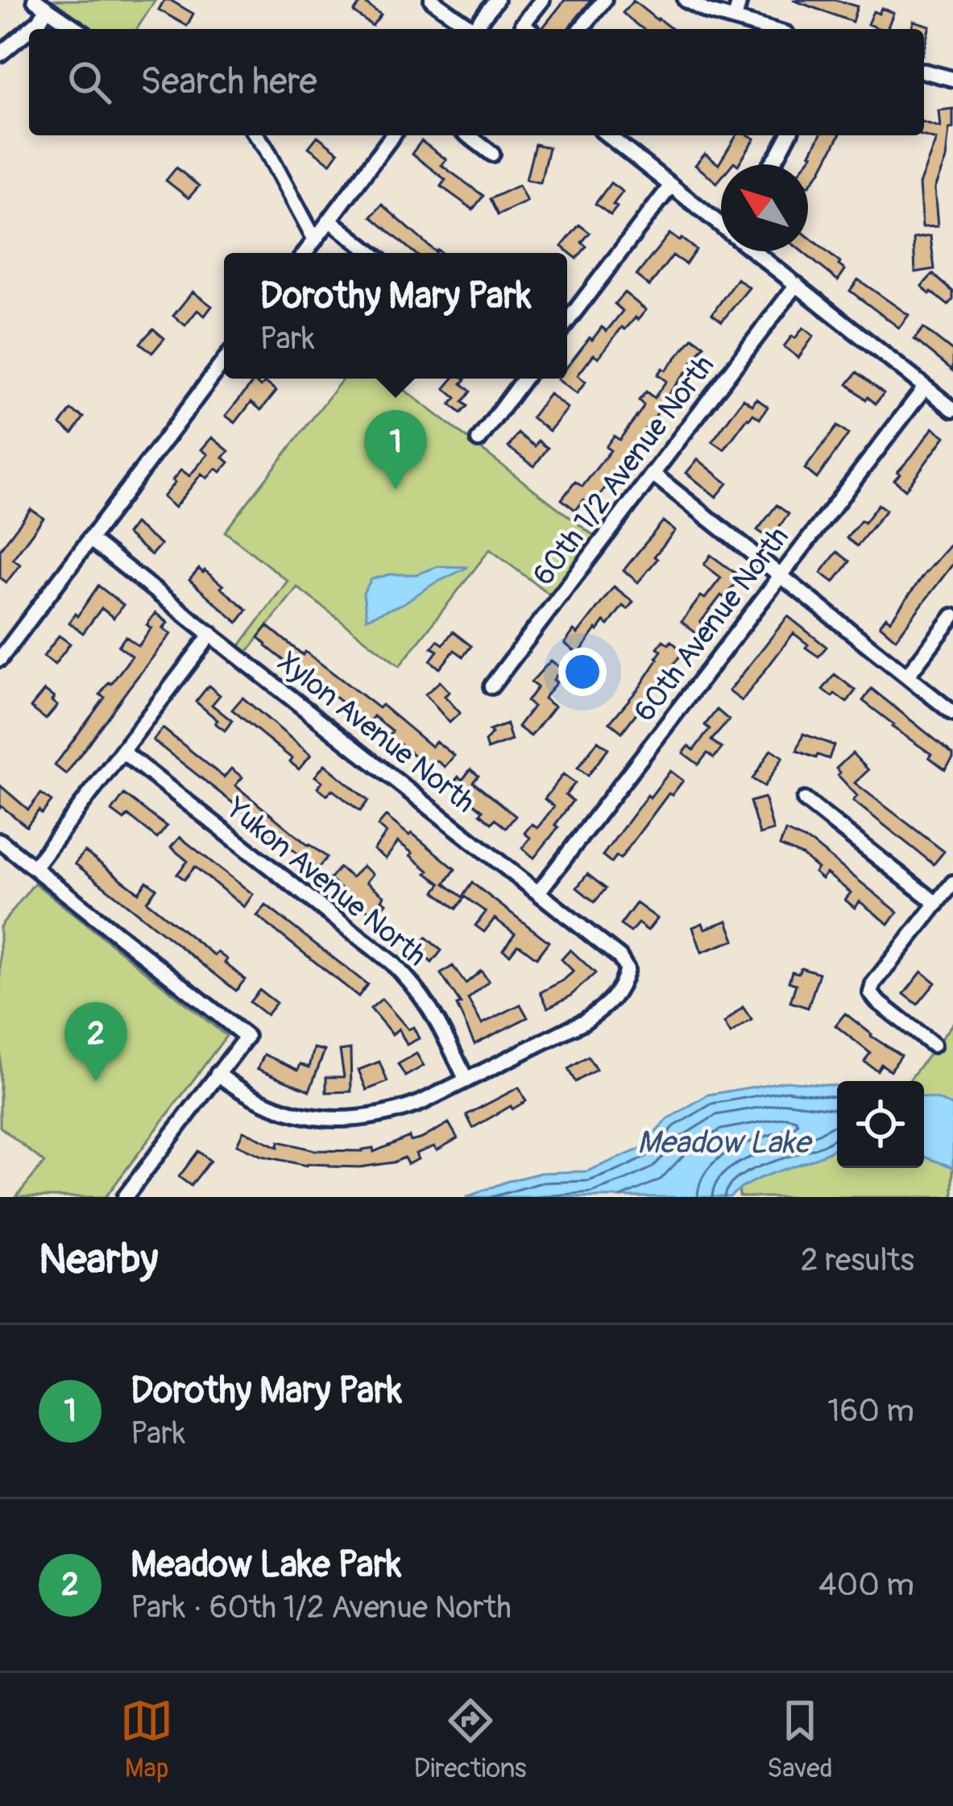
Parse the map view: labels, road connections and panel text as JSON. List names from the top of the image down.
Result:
{
  "streets": {
    "street": [
      "60th 1/2 Avenue North",
      "60th Avenue North",
      "Xylon Avenue North",
      "Yukon Avenue North"
    ]
  },
  "crossings": [
    ["60th Avenue North", "Xylon Avenue North"],
    ["Xylon Avenue North", "Yukon Avenue North"]
  ],
  "water": ["Meadow Lake"],
  "north": "top left",
  "page": {
    "search": "Search here",
    "popup": ["Dorothy Mary Park", "Park"],
    "pins": ["1", "2"],
    "heading": ["Nearby", "2 results"],
    "list": [
      {
        "mark": "1",
        "name": "Dorothy Mary Park",
        "note": "Park",
        "value": "160 m"
      },
      {
        "mark": "2",
        "name": "Meadow Lake Park",
        "note": "Park · 60th 1/2 Avenue North",
        "value": "400 m"
      }
    ],
    "nav": ["Map", "Directions", "Saved"]
  }
}
